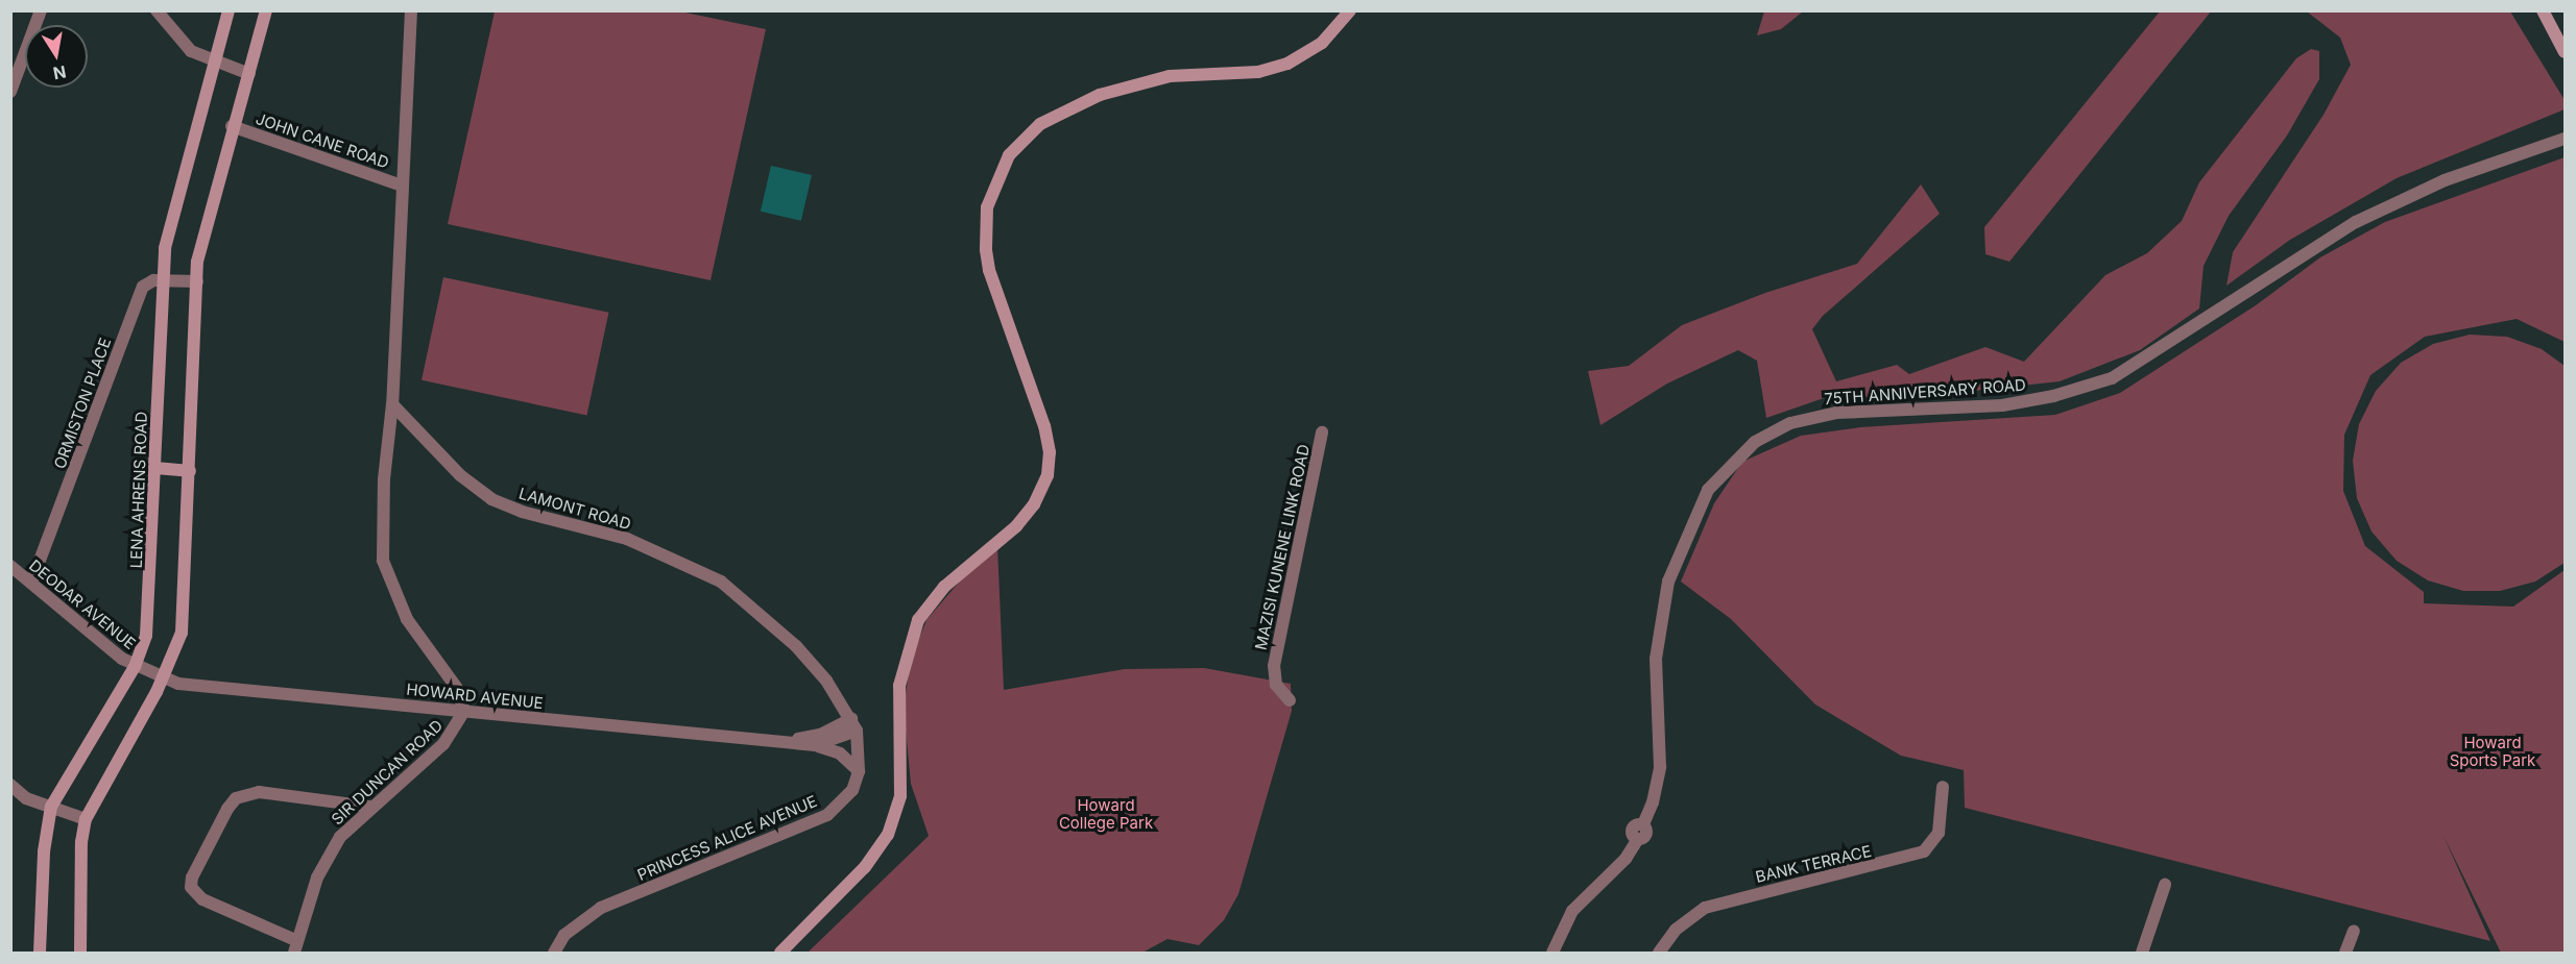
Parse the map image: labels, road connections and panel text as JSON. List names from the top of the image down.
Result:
{
  "streets": {
    "main road": ["LENA AHRENS ROAD"],
    "street": [
      "JOHN CANE ROAD",
      "75TH ANNIVERSARY ROAD",
      "ORMISTON PLACE",
      "LAMONT ROAD",
      "MAZISI KUNENE LINK ROAD",
      "DEODAR AVENUE",
      "HOWARD AVENUE",
      "SIR DUNCAN ROAD",
      "PRINCESS ALICE AVENUE",
      "BANK TERRACE"
    ]
  },
  "crossings": [
    ["ORMISTON PLACE", "LENA AHRENS ROAD"],
    ["ORMISTON PLACE", "DEODAR AVENUE"],
    ["LENA AHRENS ROAD", "DEODAR AVENUE"],
    ["LAMONT ROAD", "HOWARD AVENUE"],
    ["DEODAR AVENUE", "HOWARD AVENUE"],
    ["HOWARD AVENUE", "SIR DUNCAN ROAD"],
    ["HOWARD AVENUE", "PRINCESS ALICE AVENUE"]
  ],
  "parks": ["Howard Sports Park", "Howard College Park"],
  "north": "bottom"
}
